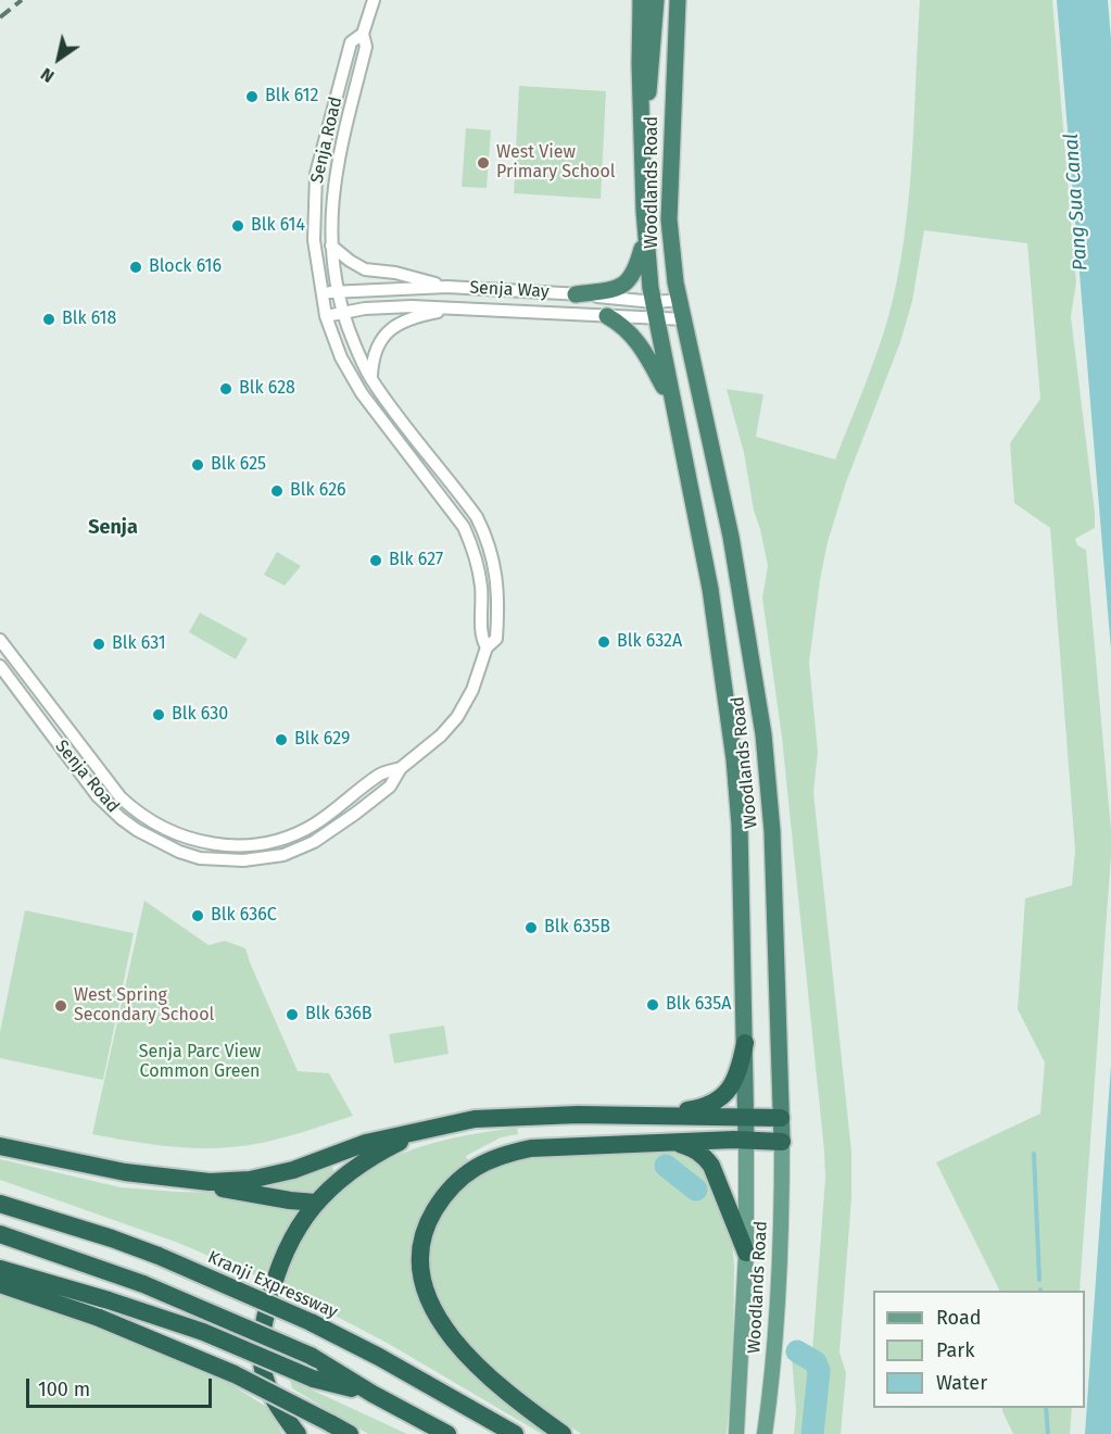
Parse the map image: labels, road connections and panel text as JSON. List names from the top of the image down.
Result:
{
  "streets": {
    "highway": ["Woodlands Road", "Kranji Expressway"],
    "street": ["Senja Road", "Senja Way"]
  },
  "crossings": [
    ["Senja Road", "Senja Way"],
    ["Woodlands Road", "Senja Way"]
  ],
  "districts": ["Senja"],
  "water": ["Pang Sua Canal"],
  "parks": ["Senja Parc View Common Green"],
  "places": [
    "Blk 612",
    "West View Primary School",
    "Blk 614",
    "Block 616",
    "Blk 618",
    "Blk 628",
    "Blk 625",
    "Blk 626",
    "Blk 627",
    "Blk 632A",
    "Blk 631",
    "Blk 630",
    "Blk 629",
    "Blk 636C",
    "Blk 635B",
    "Blk 635A",
    "West Spring Secondary School",
    "Blk 636B"
  ],
  "legend": ["Road", "Park", "Water"],
  "scale_bar": "100 m",
  "north": "bottom left"
}
